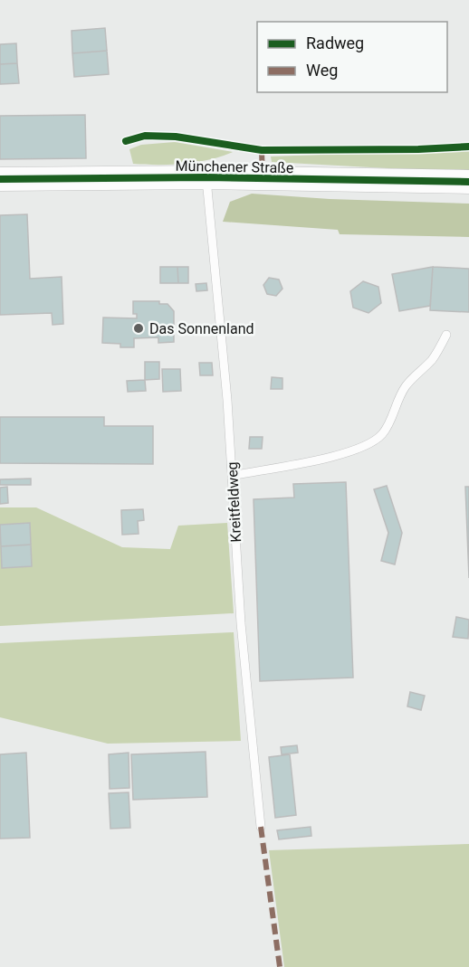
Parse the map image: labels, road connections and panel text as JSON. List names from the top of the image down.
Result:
{
  "streets": {
    "street": ["Münchener Straße"],
    "lane": ["Kreitfeldweg"]
  },
  "crossings": [
    ["Münchener Straße", "Kreitfeldweg"]
  ],
  "places": ["Das Sonnenland"],
  "legend": ["Radweg", "Weg"]
}
